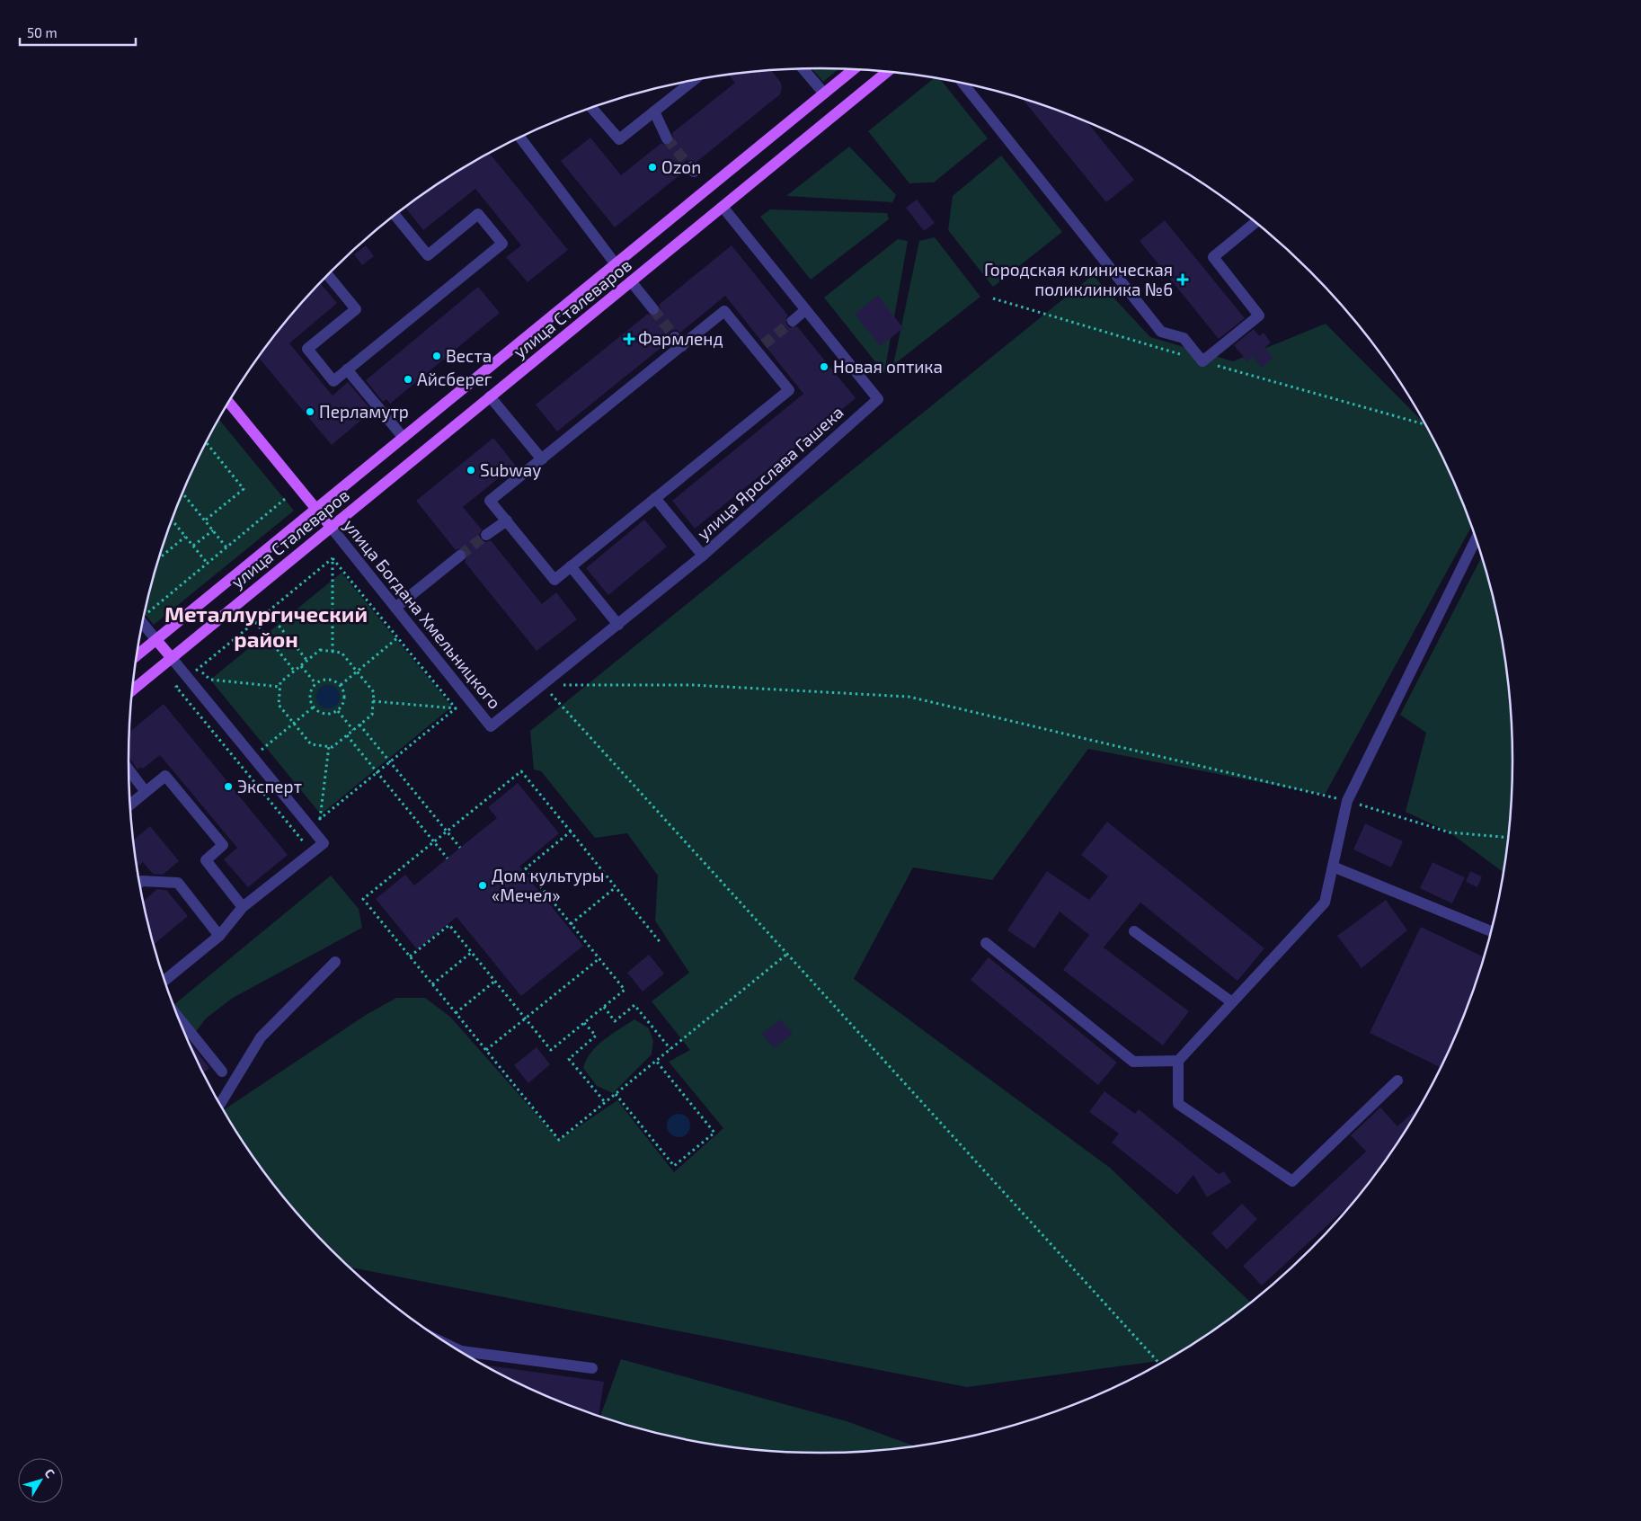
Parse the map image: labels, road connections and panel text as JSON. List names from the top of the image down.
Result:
{
  "streets": {
    "main road": ["улица Сталеваров", "улица Богдана Хмельницкого"],
    "street": ["улица Ярослава Гашека"]
  },
  "crossings": [
    ["улица Сталеваров", "улица Ярослава Гашека"],
    ["улица Сталеваров", "улица Богдана Хмельницкого"],
    ["улица Ярослава Гашека", "улица Богдана Хмельницкого"]
  ],
  "districts": ["Металлургический район"],
  "places": {
    "other": [
      "Ozon",
      "Веста",
      "Новая оптика",
      "Айсберег",
      "Перламутр",
      "Subway",
      "Эксперт",
      "Дом культуры «Мечел»"
    ],
    "health": ["Городская клиническая поликлиника №6", "Фармленд"]
  },
  "scale_bar": "50 m",
  "north": "top right"
}
